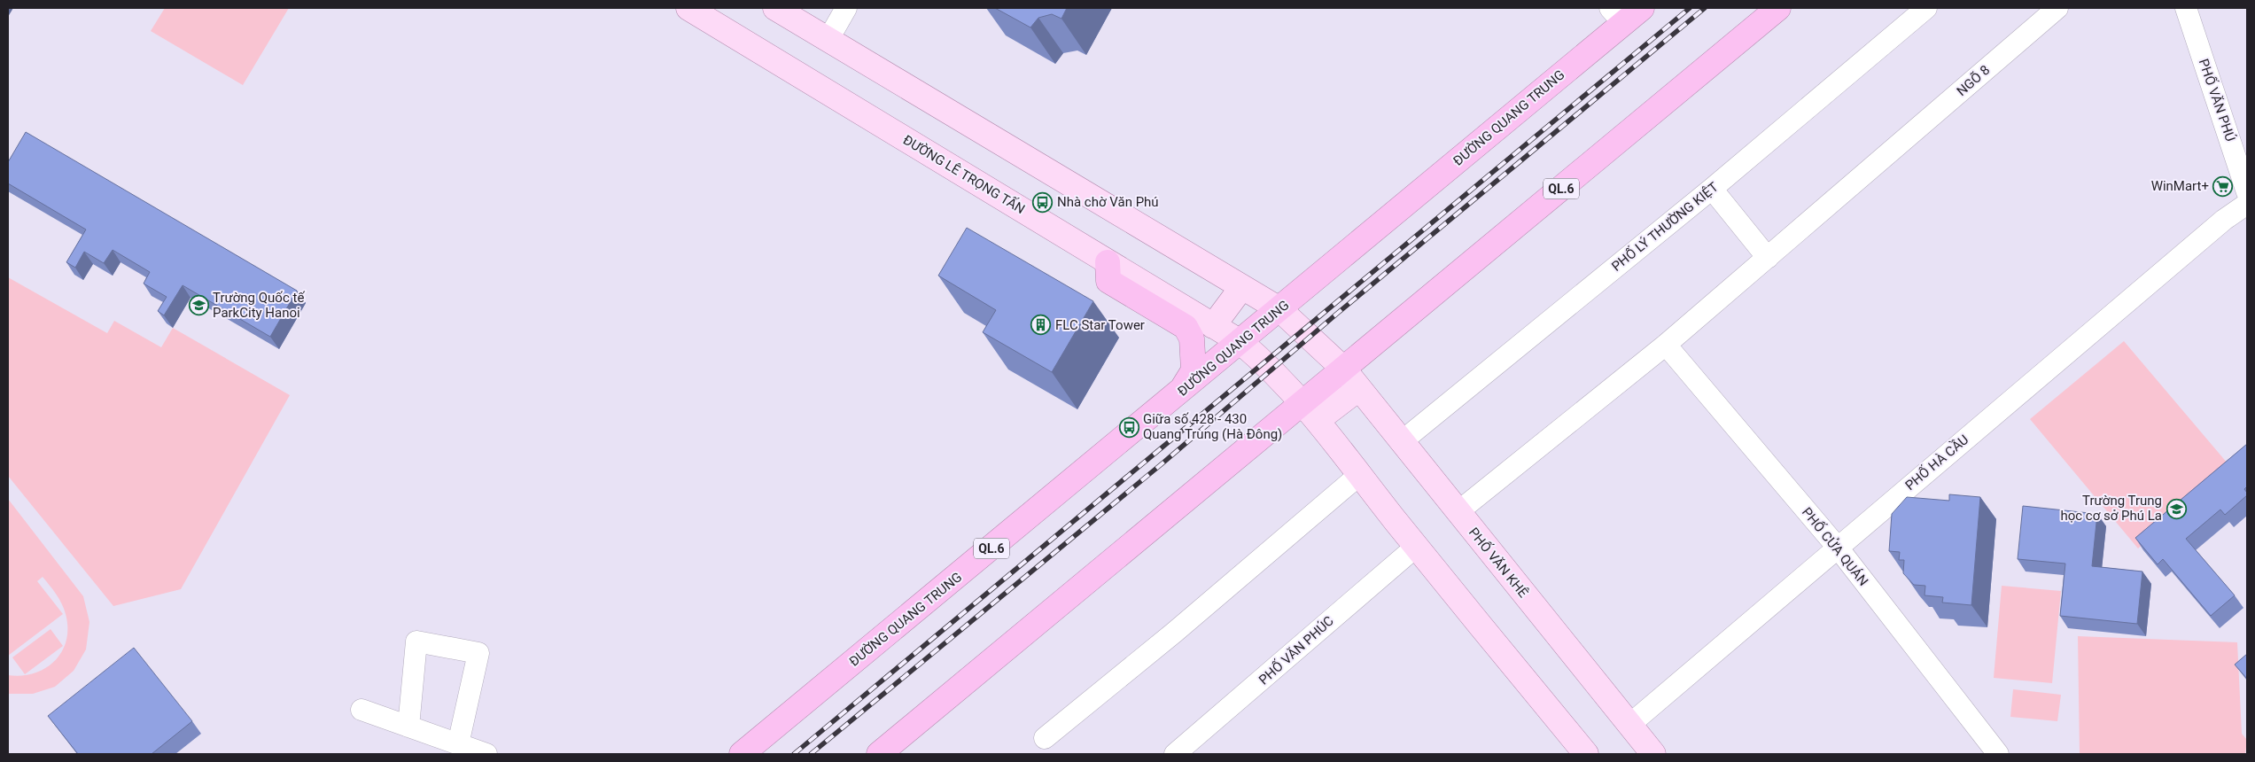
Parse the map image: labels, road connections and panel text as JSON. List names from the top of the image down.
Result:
{
  "streets": {
    "highway": ["ĐƯỜNG QUANG TRUNG", "QL.6"],
    "main road": ["ĐƯỜNG LÊ TRỌNG TẤN", "PHỐ VĂN KHÊ"],
    "street": [
      "NGÕ 8",
      "PHỐ VĂN PHÚ",
      "PHỐ LÝ THƯỜNG KIỆT",
      "PHỐ HÀ CẦU",
      "PHỐ CỬA QUÁN",
      "PHỐ VĂN PHÚC"
    ]
  },
  "crossings": [
    ["NGÕ 8", "PHỐ CỬA QUÁN"],
    ["NGÕ 8", "PHỐ VĂN KHÊ"],
    ["ĐƯỜNG QUANG TRUNG", "ĐƯỜNG LÊ TRỌNG TẤN"],
    ["ĐƯỜNG QUANG TRUNG", "PHỐ VĂN KHÊ"],
    ["ĐƯỜNG LÊ TRỌNG TẤN", "QL.6"],
    ["QL.6", "PHỐ VĂN KHÊ"],
    ["PHỐ LÝ THƯỜNG KIỆT", "PHỐ VĂN KHÊ"],
    ["PHỐ HÀ CẦU", "PHỐ CỬA QUÁN"],
    ["PHỐ HÀ CẦU", "PHỐ VĂN KHÊ"]
  ],
  "places": {
    "supermarket": ["WinMart+"],
    "bus stop": ["Nhà chờ Văn Phú", "Giữa số 428 - 430 Quang Trung (Hà Đông)"],
    "school or university": ["Trường Quốc tế ParkCity Hanoi", "Trường Trung học cơ sở Phú La"],
    "building": ["FLC Star Tower"]
  }
}
